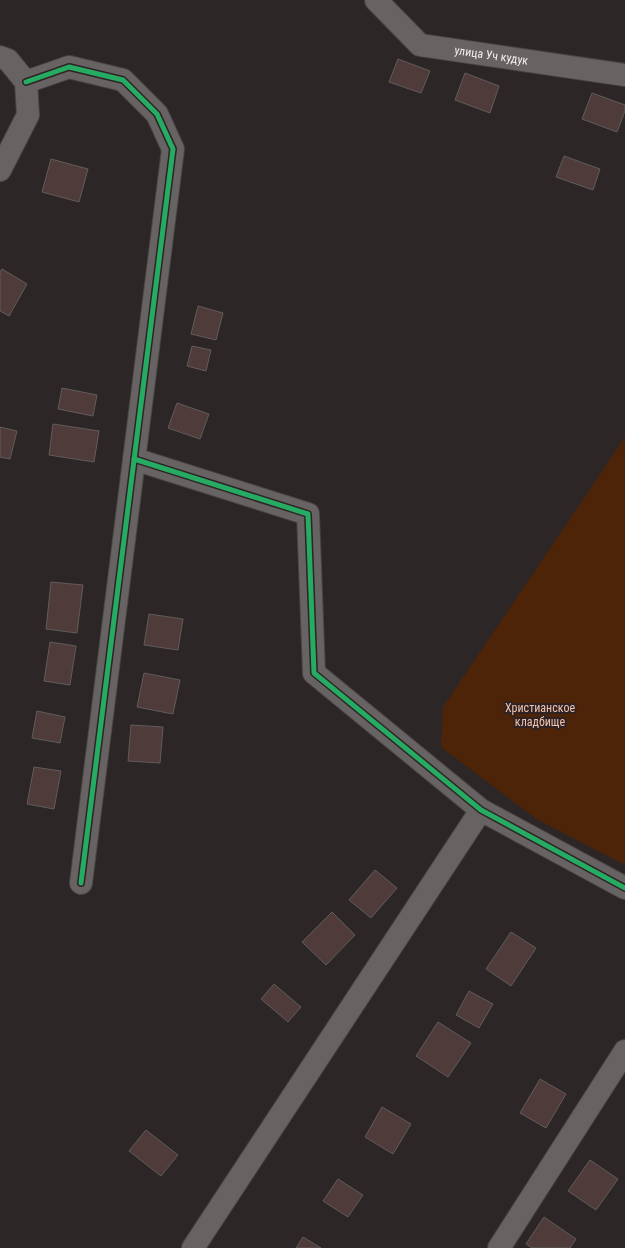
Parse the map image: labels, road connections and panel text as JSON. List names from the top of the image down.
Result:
{
  "streets": {
    "street": ["улица Уч кудук"]
  },
  "parks": ["Христианское кладбище"]
}
